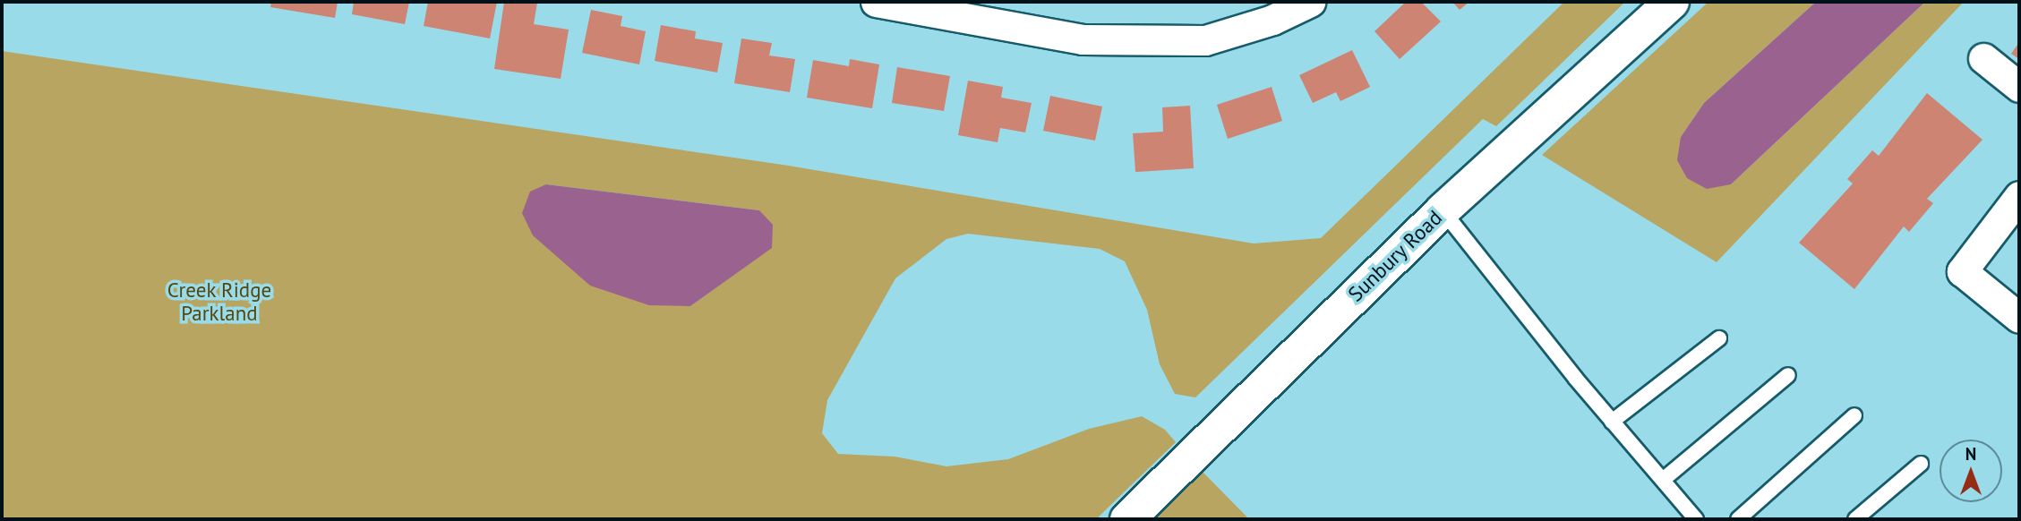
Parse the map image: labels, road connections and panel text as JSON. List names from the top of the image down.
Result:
{
  "streets": {
    "main road": ["Sunbury Road"]
  },
  "parks": ["Creek Ridge Parkland"],
  "north": "top"
}
